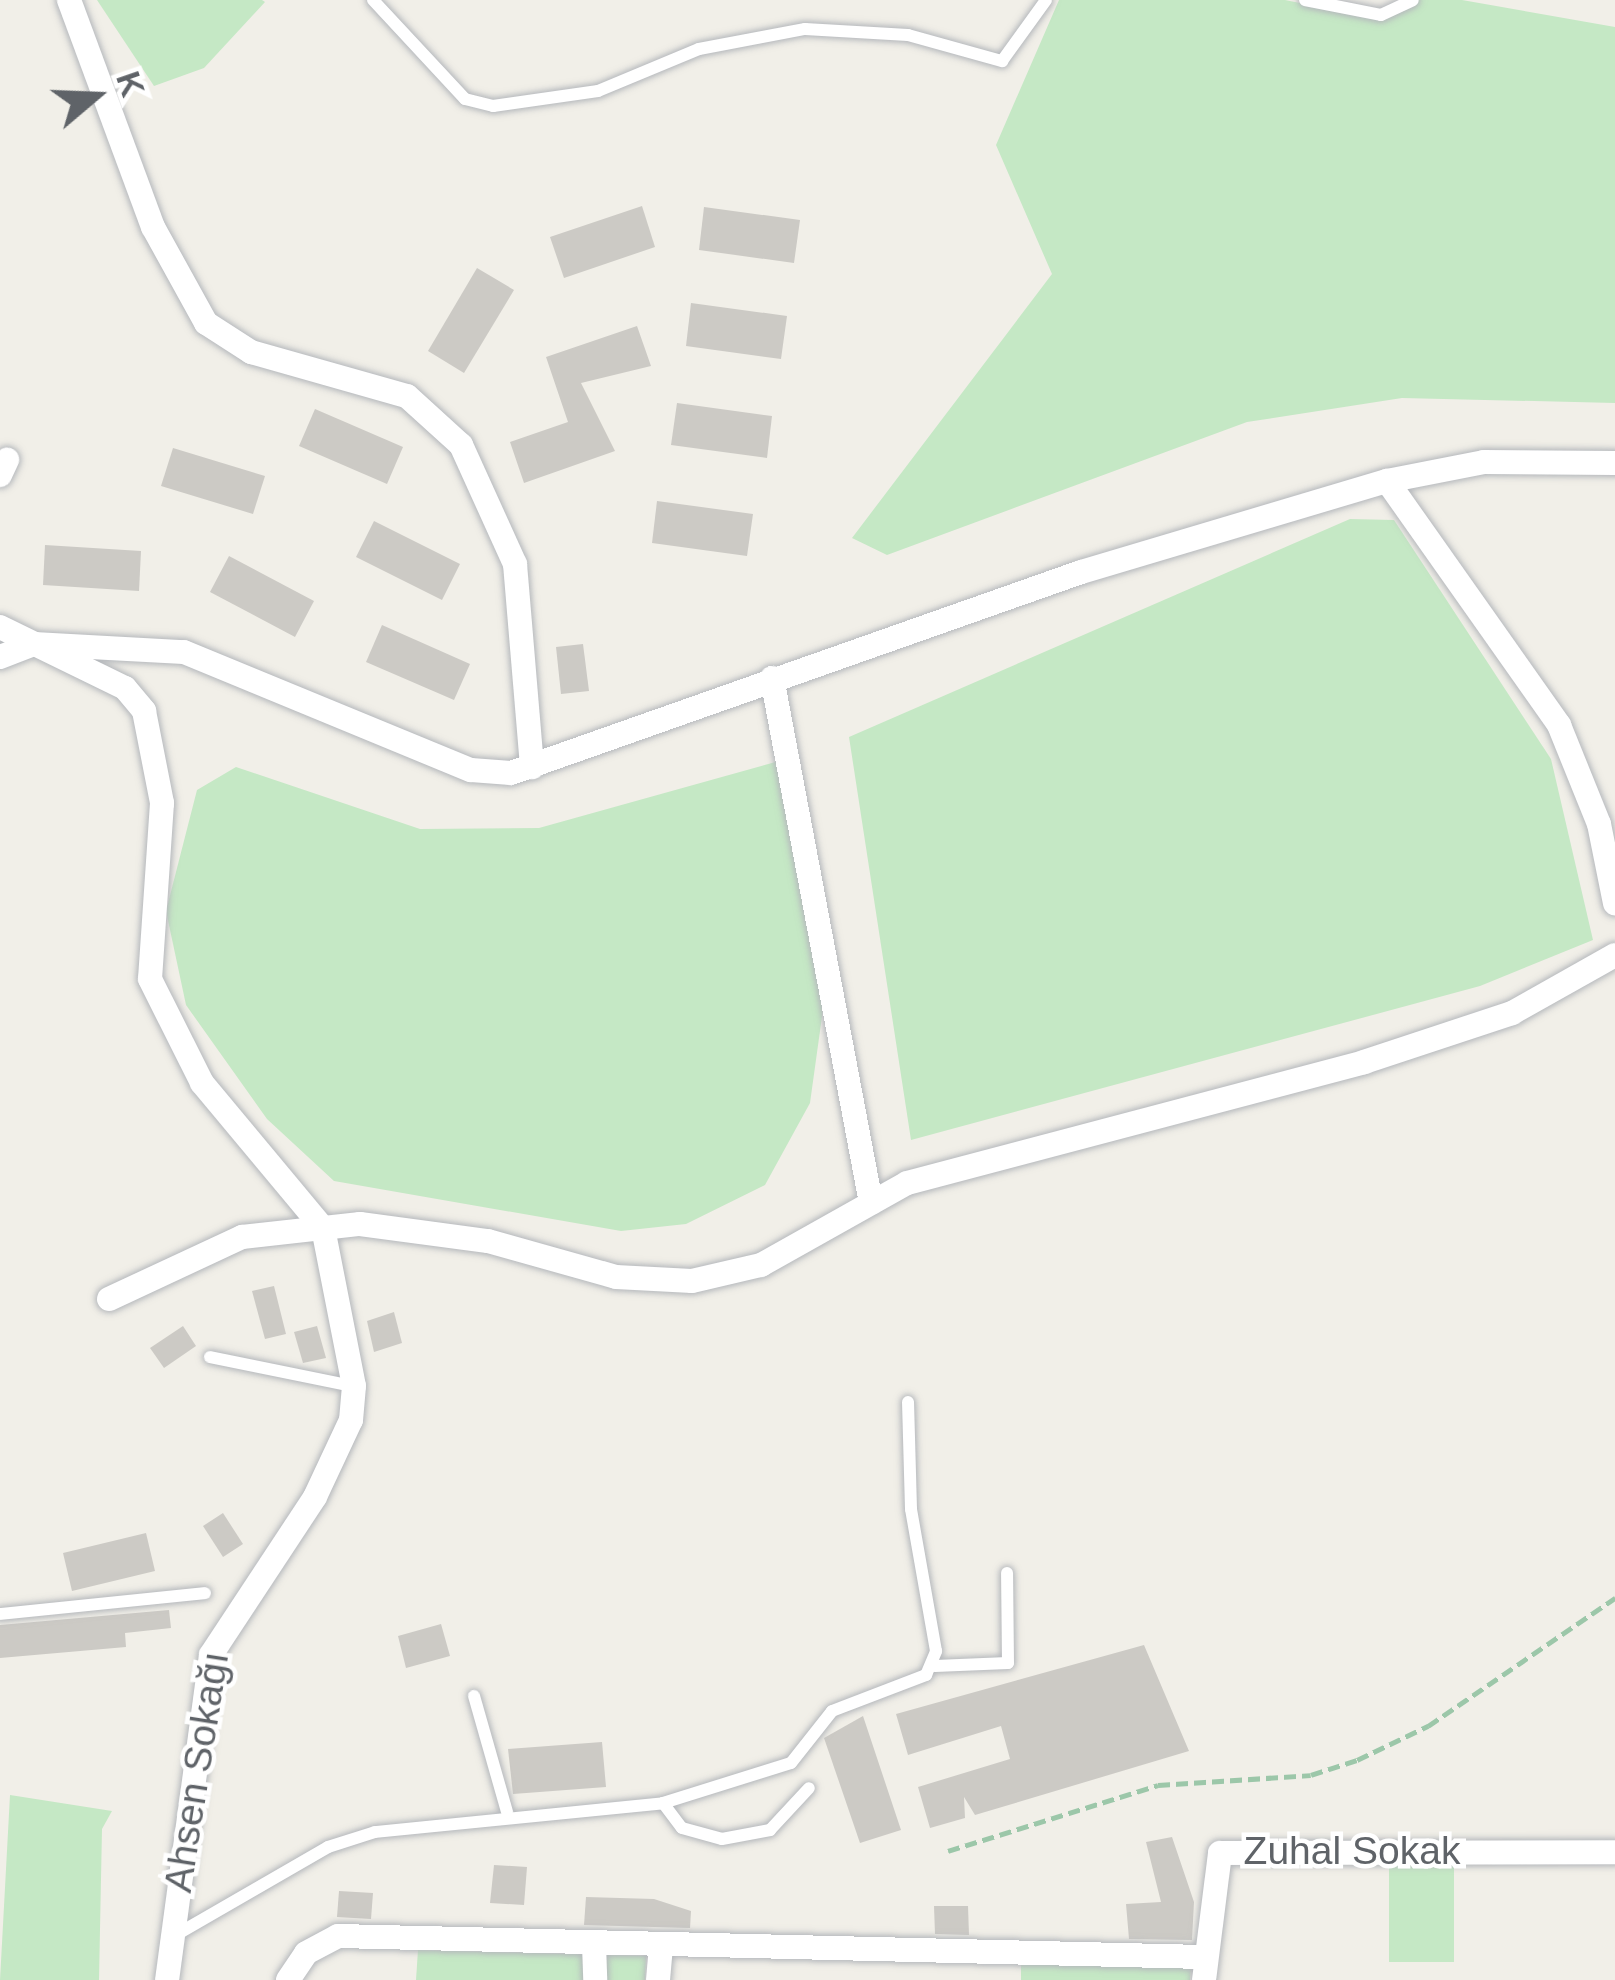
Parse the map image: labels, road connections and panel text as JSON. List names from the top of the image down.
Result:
{
  "streets": {
    "street": ["Ahsen Sokağı", "Zuhal Sokak"]
  },
  "north": "right"
}
